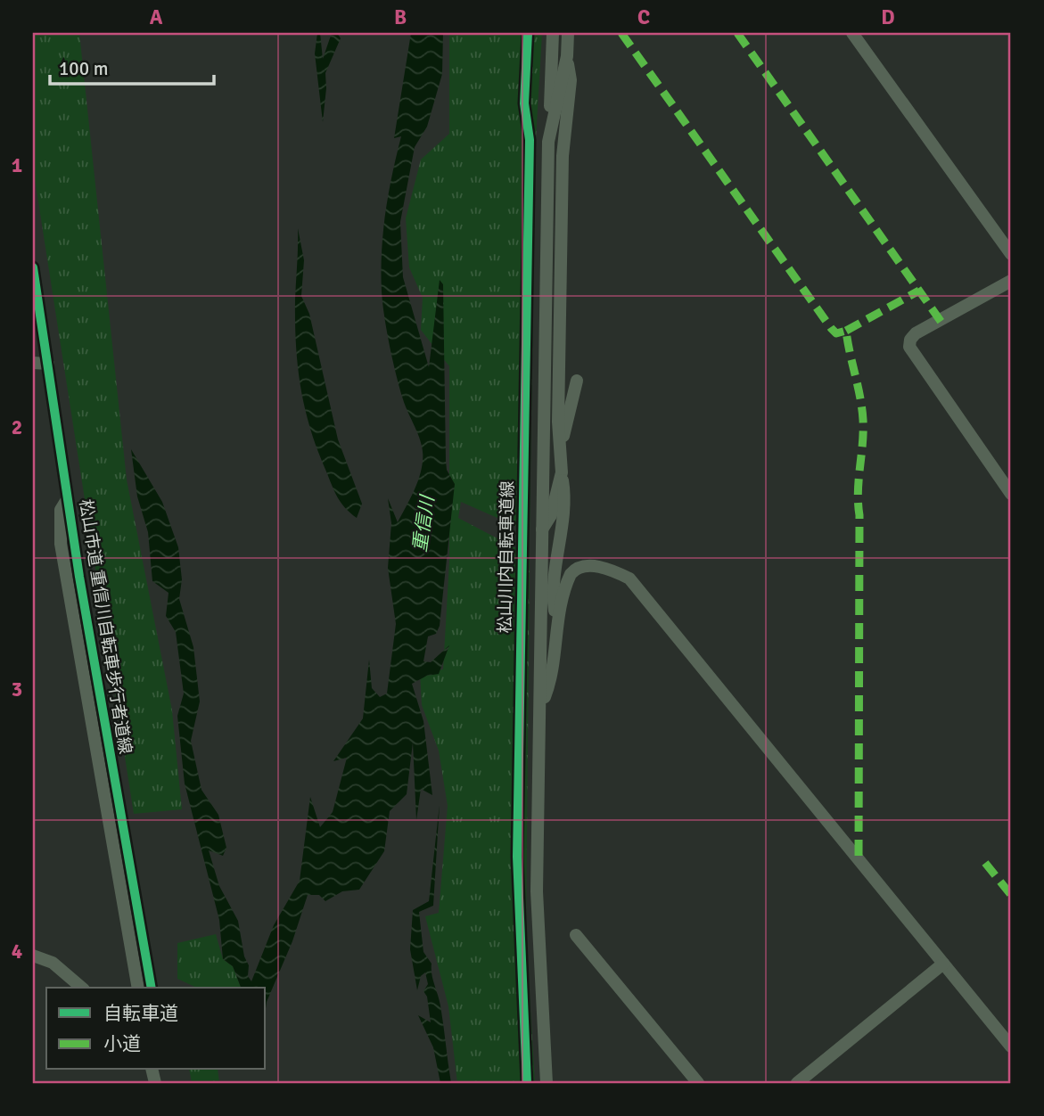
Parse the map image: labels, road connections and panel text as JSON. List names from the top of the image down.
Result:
{
  "streets": {
    "cycle path": ["松山川内自転車道線", "松山市道 重信川自転車歩行者道線"]
  },
  "water": ["重信川"],
  "legend": ["自転車道", "小道"],
  "scale_bar": "100 m",
  "grid": {
    "columns": [
      "A",
      "B",
      "C",
      "D"
    ],
    "rows": [
      "1",
      "2",
      "3",
      "4"
    ]
  }
}
